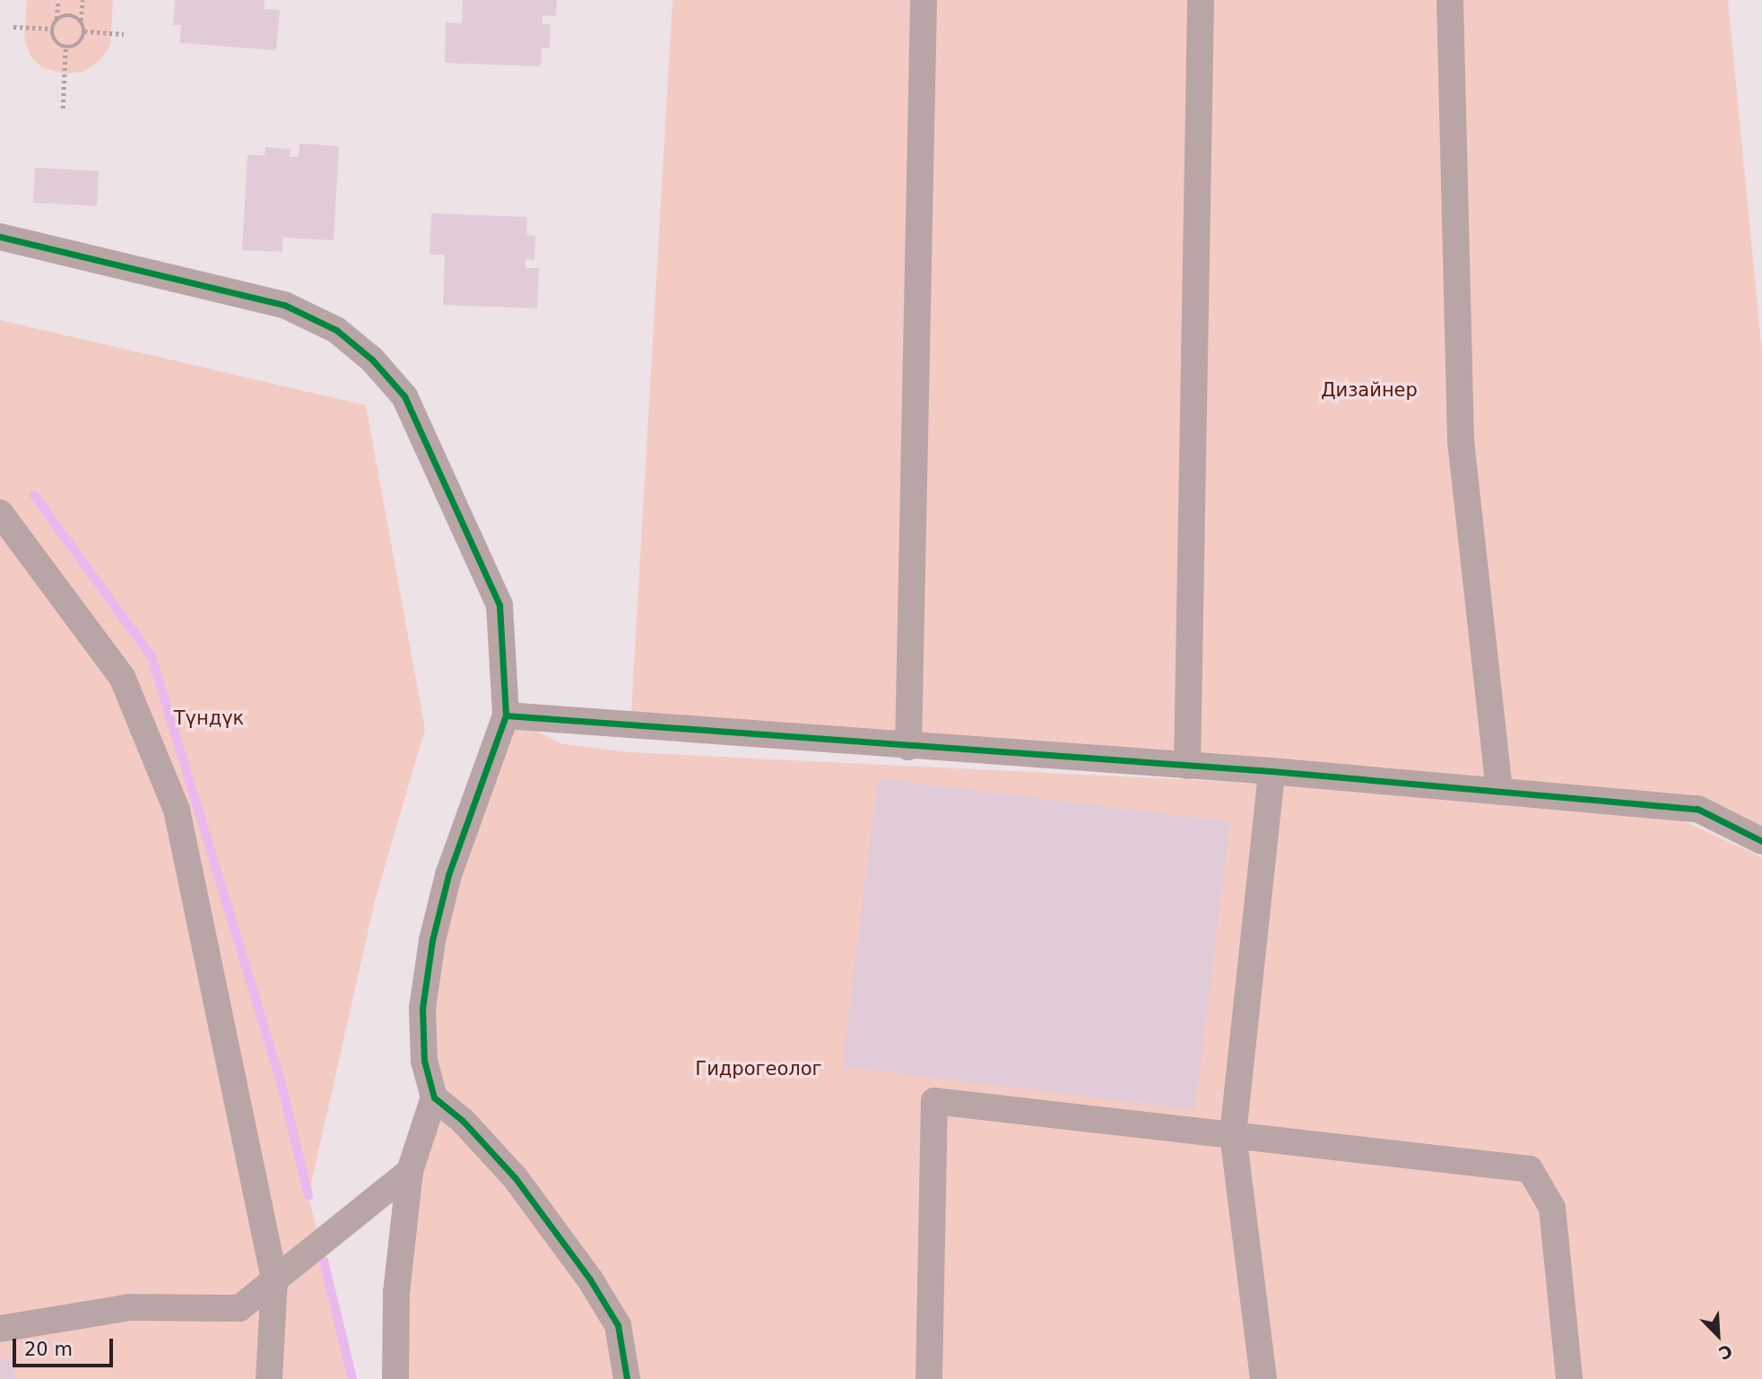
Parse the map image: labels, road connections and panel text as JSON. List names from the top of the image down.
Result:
{
  "parks": ["Дизайнер", "Түндүк", "Гидрогеолог"],
  "scale_bar": "20 m",
  "north": "bottom right"
}
